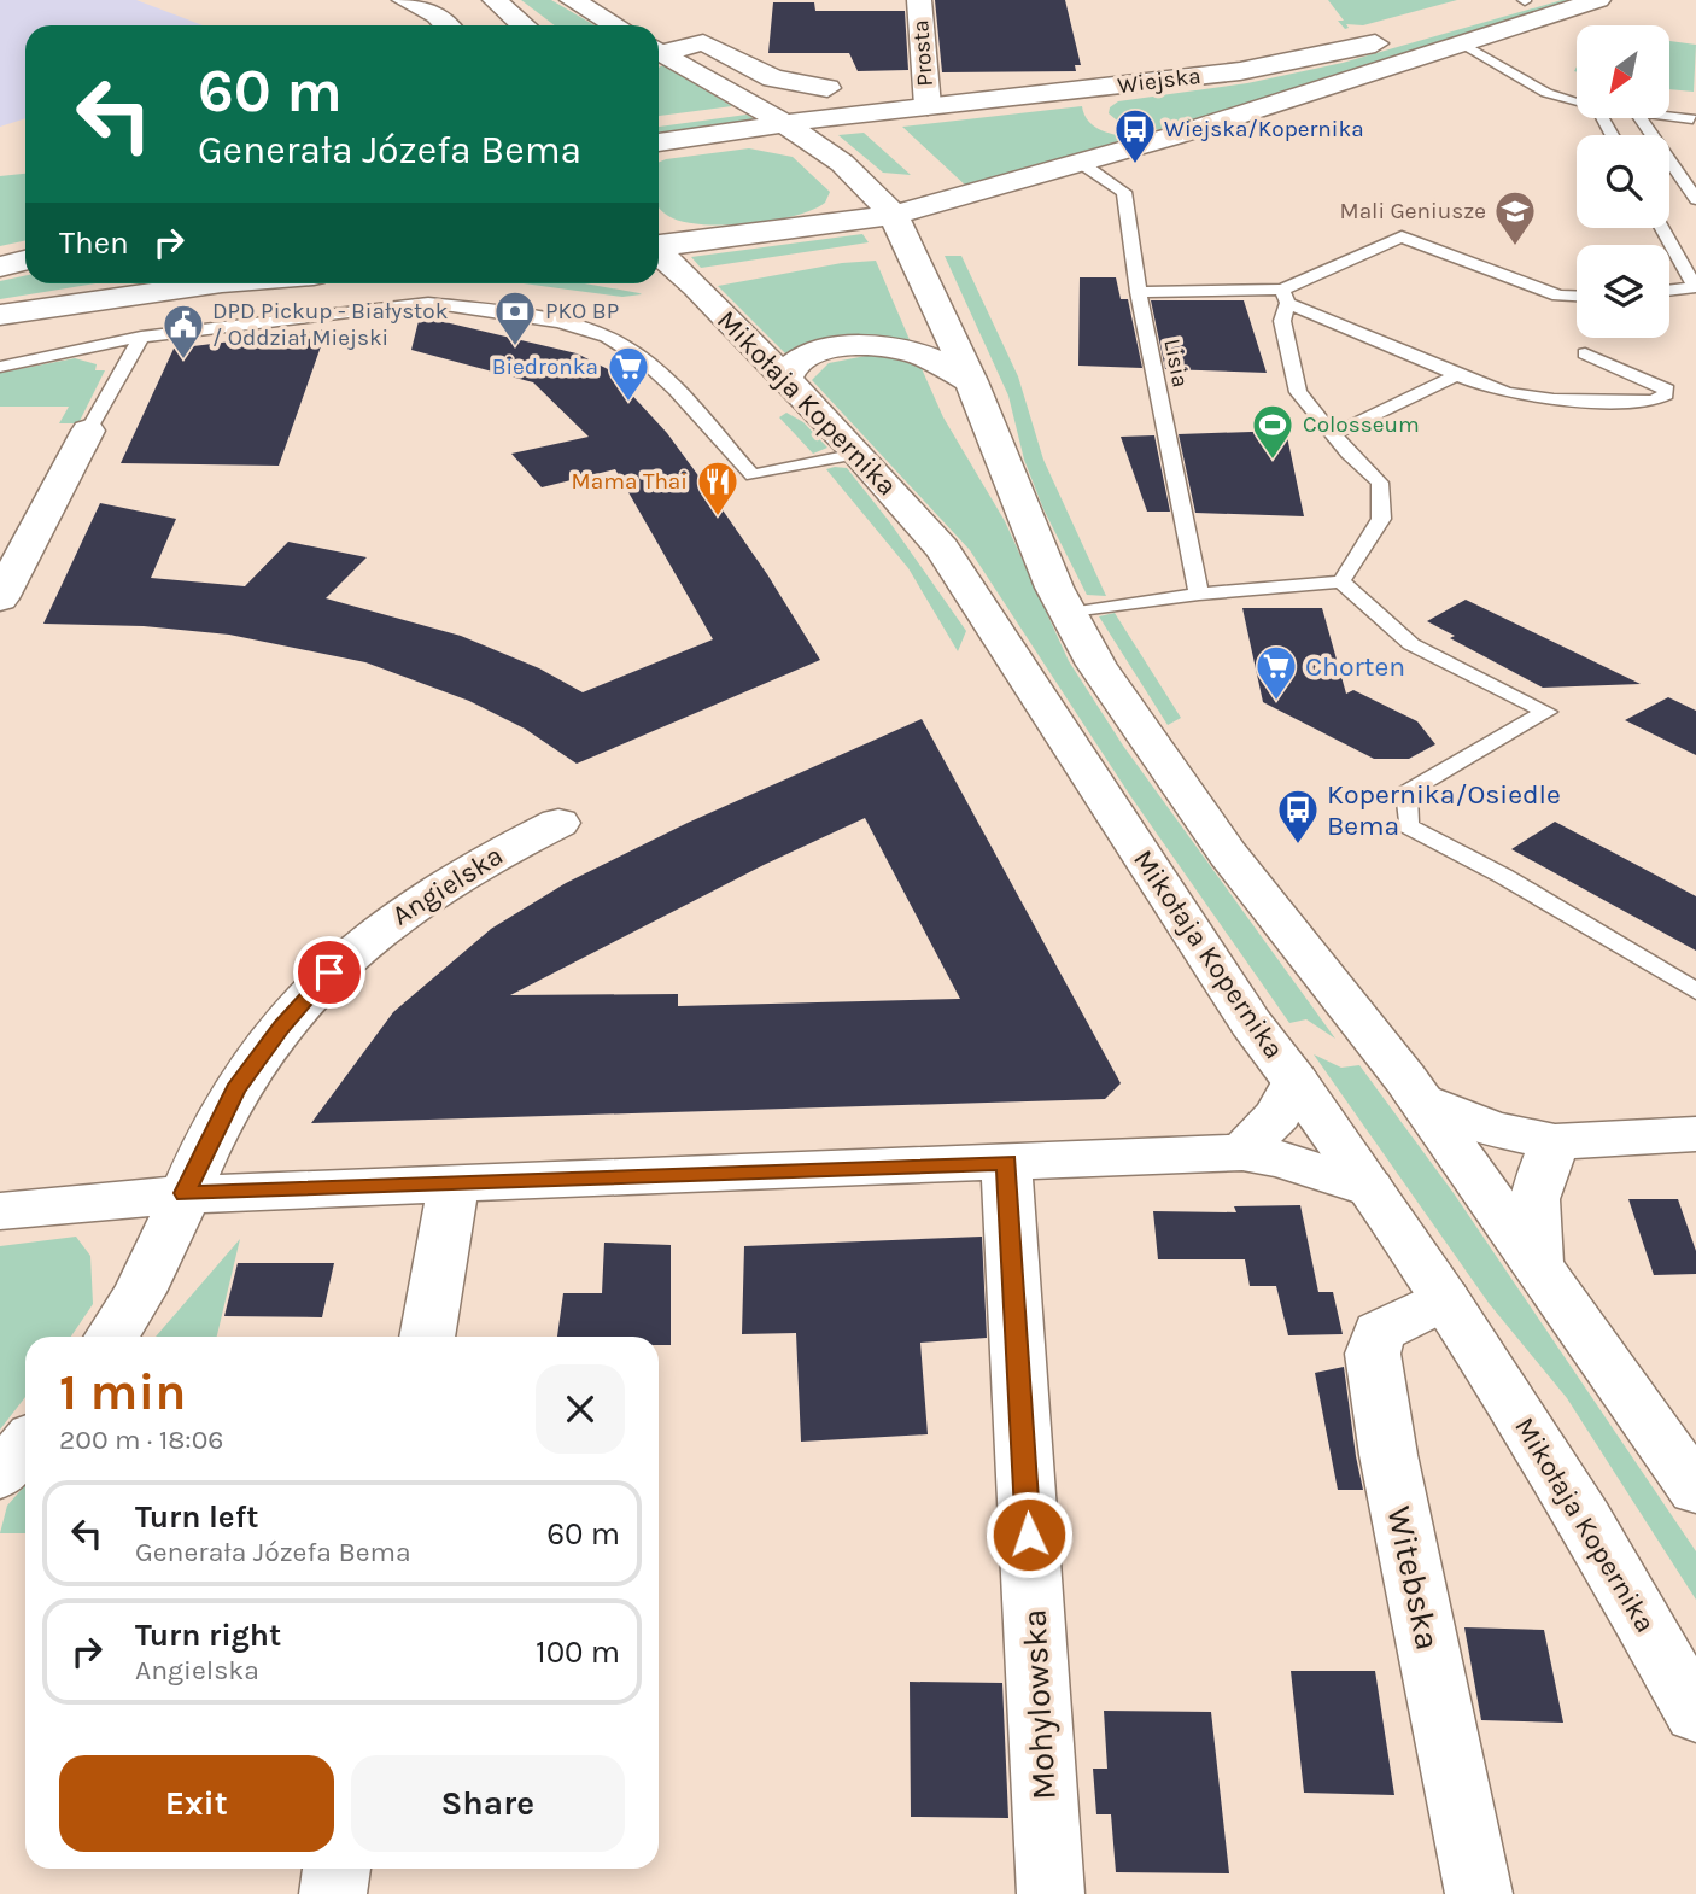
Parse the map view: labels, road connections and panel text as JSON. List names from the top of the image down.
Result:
{
  "streets": {
    "main road": [
      "Prosta",
      "Wiejska",
      "Mikołaja Kopernika",
      "Angielska",
      "Witebska",
      "Mohylowska"
    ],
    "lane": ["Lisia"]
  },
  "crossings": [
    ["Prosta", "Wiejska"],
    ["Wiejska", "Lisia"],
    ["Mikołaja Kopernika", "Witebska"]
  ],
  "places": {
    "bus stop": ["Wiejska/Kopernika", "Kopernika/Osiedle Bema"],
    "school or university": ["Mali Geniusze"],
    "bank": ["PKO BP"],
    "public building": ["DPD Pickup - Białystok / Oddział Miejski"],
    "supermarket": ["Biedronka", "Chorten"],
    "sports": ["Colosseum"],
    "restaurant": ["Mama Thai"]
  },
  "north": "bottom left",
  "page": {
    "turn": ["60 m", "Generała Józefa Bema"],
    "then": "Then",
    "heading": ["1 min", "200 m · 18:06"],
    "list": [
      {
        "name": "Turn left",
        "note": "Generała Józefa Bema",
        "value": "60 m"
      },
      {
        "name": "Turn right",
        "note": "Angielska",
        "value": "100 m"
      }
    ],
    "buttons": ["Exit", "Share"]
  }
}
